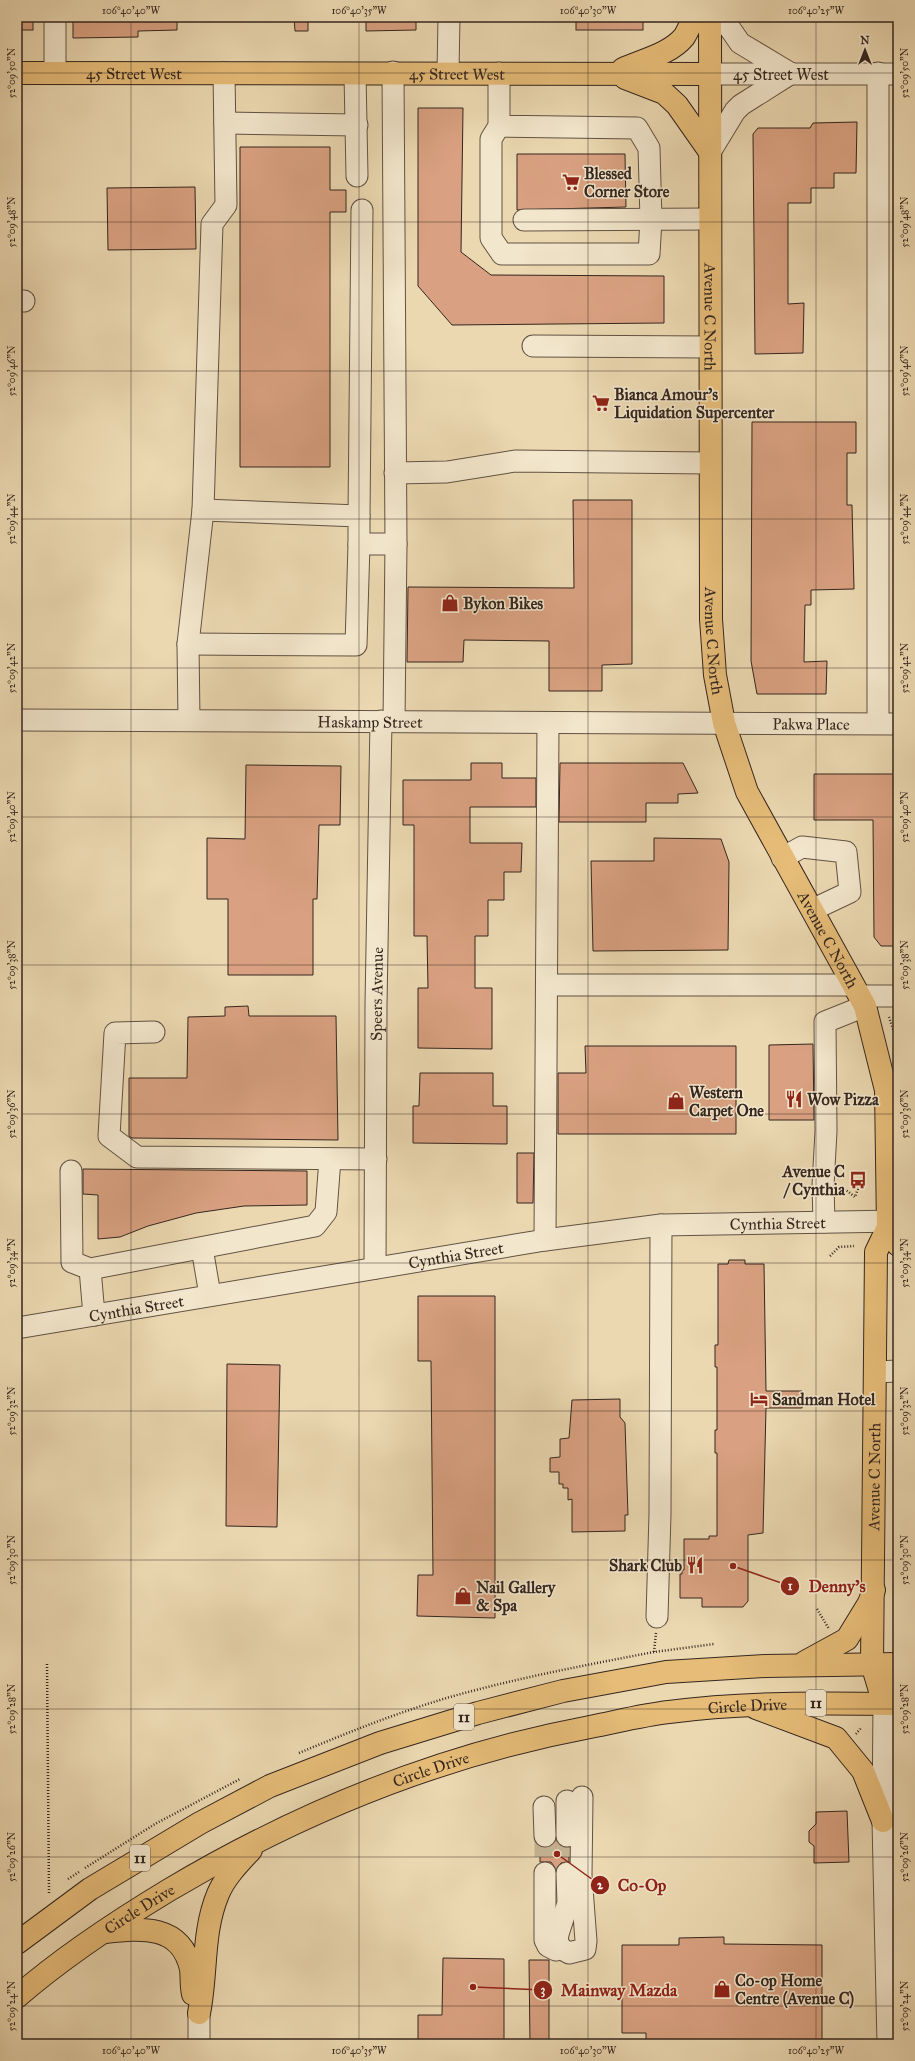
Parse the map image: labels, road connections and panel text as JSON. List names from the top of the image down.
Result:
{
  "streets": {
    "main road": [
      "45 Street West",
      "Avenue C North",
      "11",
      "Circle Drive"
    ],
    "street": [
      "Haskamp Street",
      "Pakwa Place",
      "Speers Avenue",
      "Cynthia Street"
    ]
  },
  "crossings": [
    ["45 Street West", "Avenue C North"],
    ["45 Street West", "Speers Avenue"],
    ["Avenue C North", "Haskamp Street"],
    ["Avenue C North", "Pakwa Place"],
    ["Avenue C North", "Cynthia Street"],
    ["Avenue C North", "11"],
    ["Avenue C North", "Circle Drive"],
    ["Haskamp Street", "Pakwa Place"],
    ["Haskamp Street", "Speers Avenue"],
    ["Speers Avenue", "Cynthia Street"]
  ],
  "places": {
    "supermarket": ["Blessed Corner Store", "Bianca Amour's Liquidation Supercenter"],
    "shop": [
      "Bykon Bikes",
      "Western Carpet One",
      "Nail Gallery & Spa",
      "Co-op Home Centre (Avenue C)"
    ],
    "restaurant": ["Wow Pizza", "Shark Club"],
    "bus stop": ["Avenue C / Cynthia"],
    "hotel": ["Sandman Hotel"],
    "other": ["Denny's", "Co-Op", "Mainway Mazda"]
  },
  "north": "top",
  "coordinates": [
    "106°40'40\"W",
    "106°40'35\"W",
    "106°40'30\"W",
    "106°40'25\"W",
    "52°09'50\"N",
    "52°09'48\"N",
    "52°09'46\"N",
    "52°09'44\"N",
    "52°09'42\"N",
    "52°09'40\"N",
    "52°09'38\"N",
    "52°09'36\"N",
    "52°09'34\"N",
    "52°09'32\"N",
    "52°09'30\"N",
    "52°09'28\"N",
    "52°09'26\"N",
    "52°09'24\"N"
  ]
}
